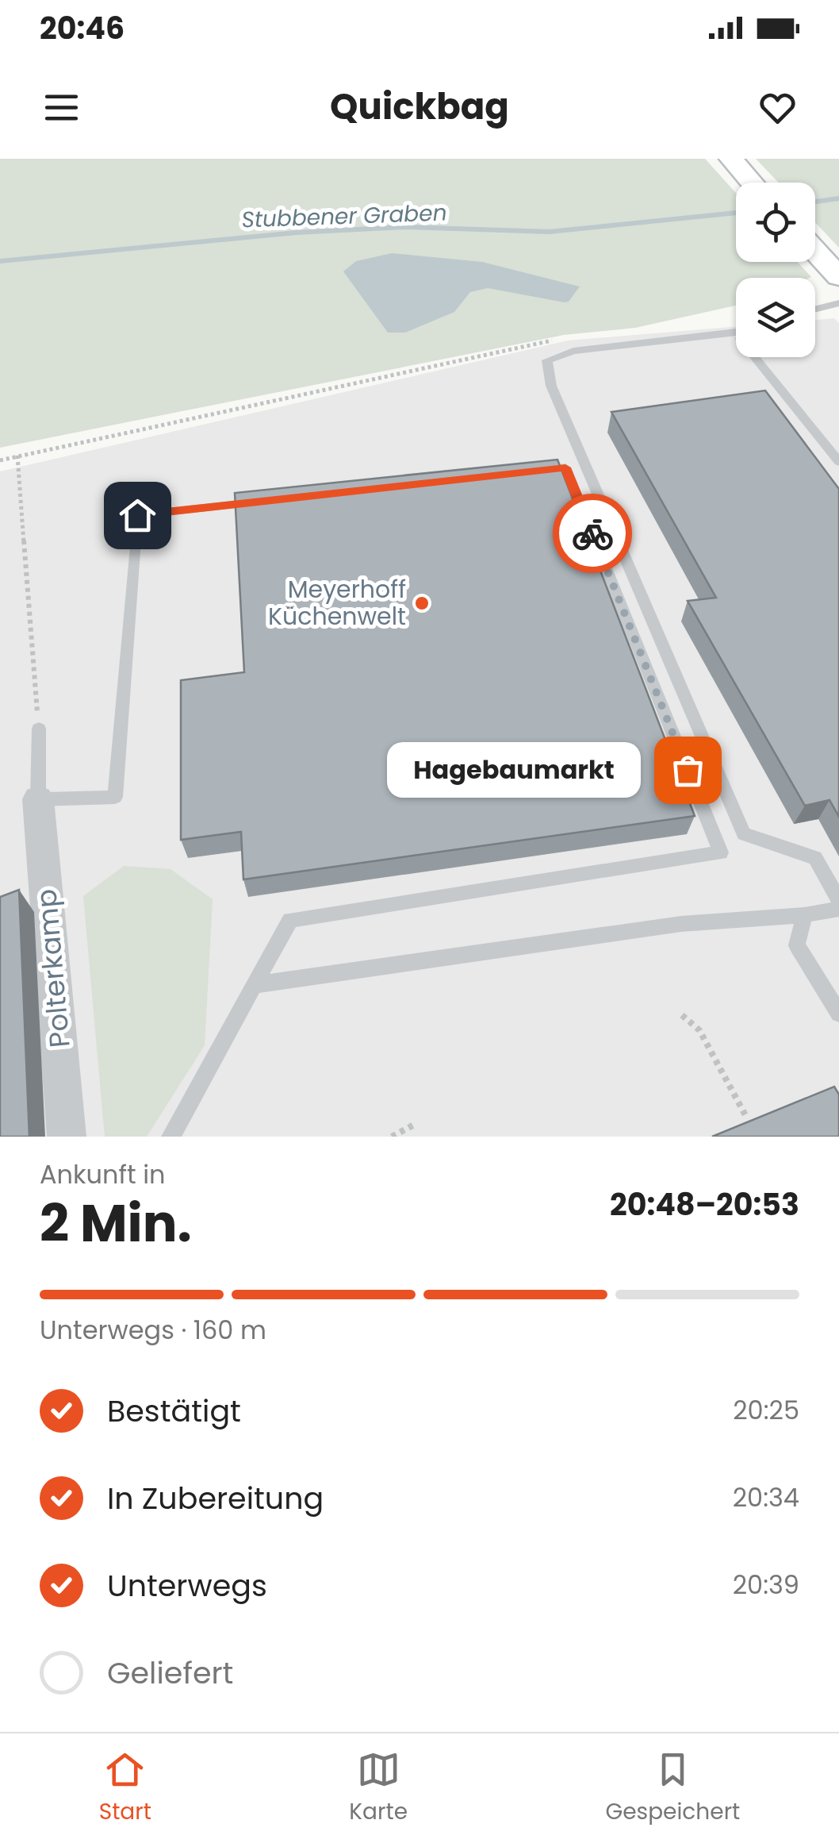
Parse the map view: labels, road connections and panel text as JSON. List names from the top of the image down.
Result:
{
  "streets": {
    "street": ["Polterkamp"]
  },
  "water": ["Stubbener Graben"],
  "places": ["Meyerhoff Küchenwelt", "Hagebaumarkt"],
  "page": {
    "status": "20:46",
    "header": "Quickbag",
    "bubble": "Hagebaumarkt",
    "heading": ["2 Min.", "Ankunft in", "20:48–20:53"],
    "bar": "Unterwegs · 160 m",
    "list": [
      ["Bestätigt", "20:25"],
      ["In Zubereitung", "20:34"],
      ["Unterwegs", "20:39"],
      "Geliefert"
    ],
    "tabs": ["Start", "Karte", "Gespeichert"]
  }
}
